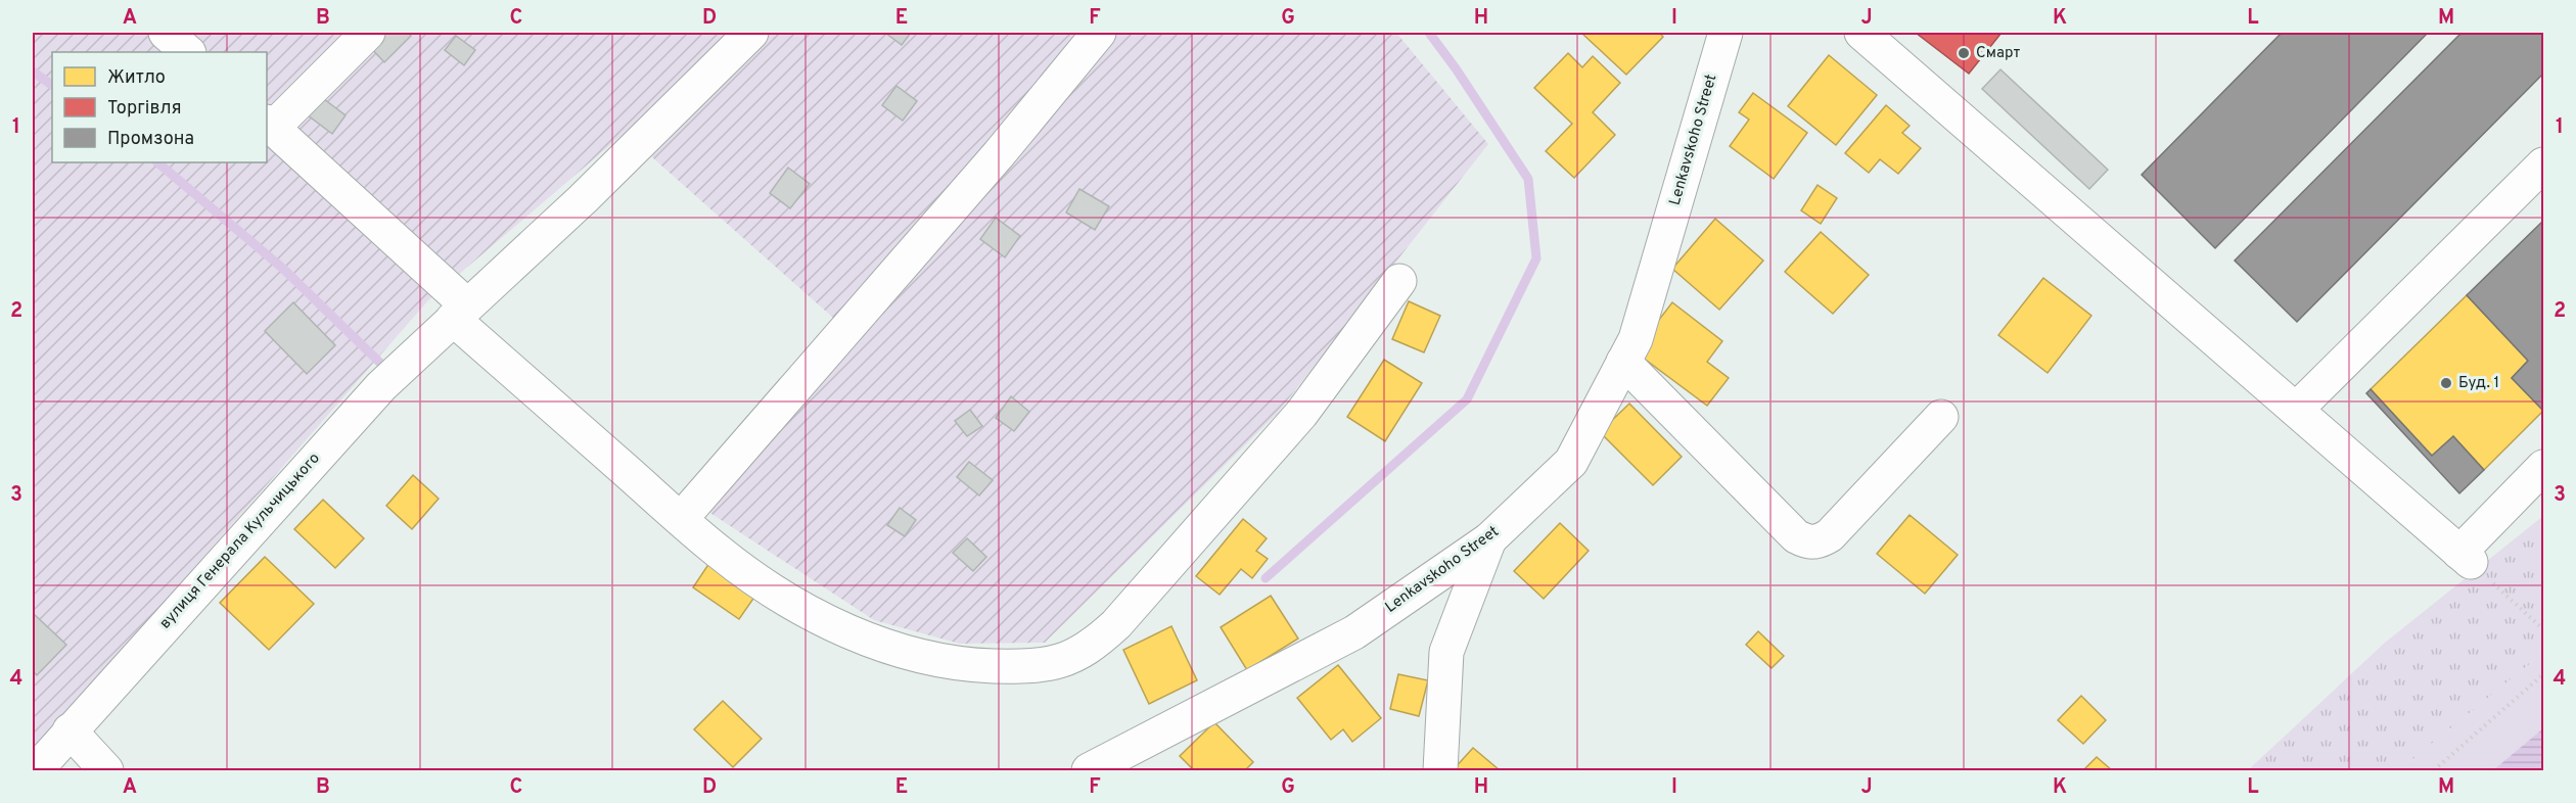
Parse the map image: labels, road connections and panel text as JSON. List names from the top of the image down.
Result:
{
  "streets": {
    "street": ["Lenkavskoho Street", "вулиця Генерала Кульчицького"]
  },
  "places": ["Смарт", "Буд. 1"],
  "legend": ["Житло", "Торгівля", "Промзона"],
  "grid": {
    "columns": [
      "A",
      "B",
      "C",
      "D",
      "E",
      "F",
      "G",
      "H",
      "I",
      "J",
      "K",
      "L",
      "M"
    ],
    "rows": [
      "1",
      "2",
      "3",
      "4"
    ]
  }
}
